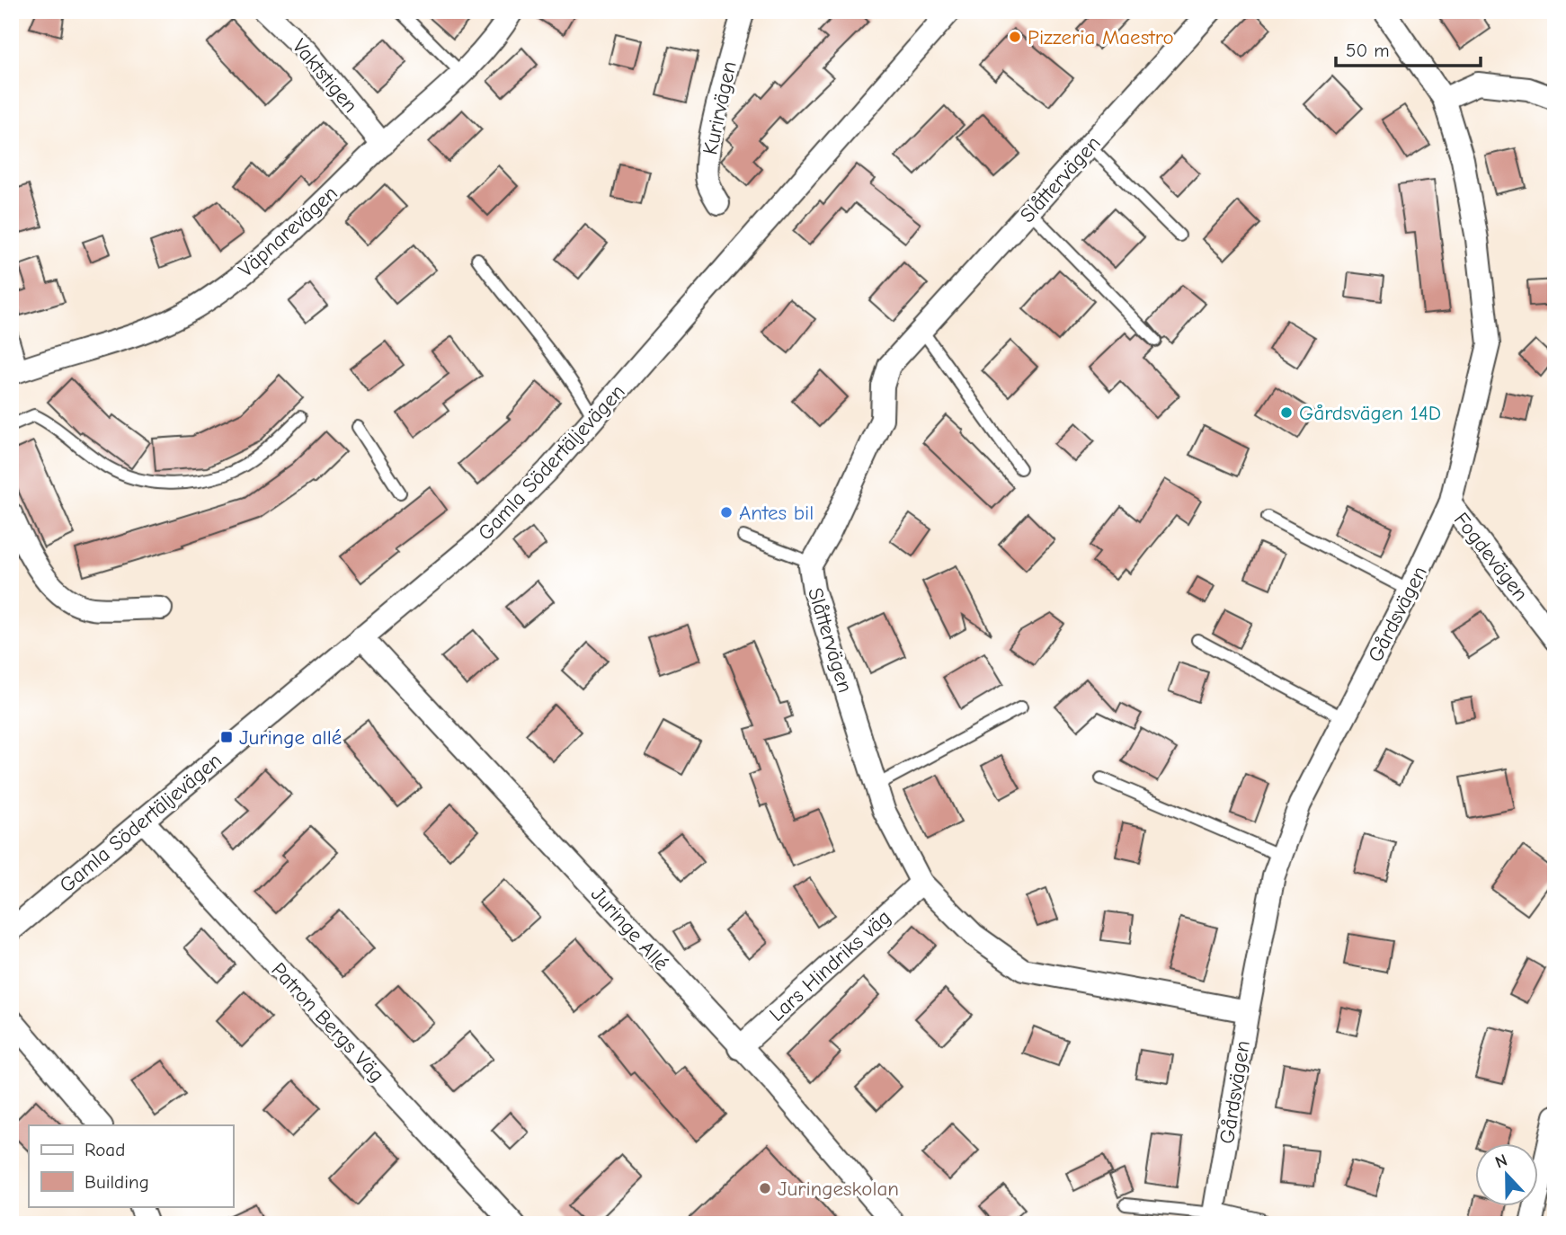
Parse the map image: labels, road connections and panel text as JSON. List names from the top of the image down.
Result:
{
  "streets": {
    "street": [
      "Vaktstigen",
      "Kurirvägen",
      "Slåttervägen",
      "Väpnarevägen",
      "Gamla Södertäljevägen",
      "Fogdevägen",
      "Gårdsvägen",
      "Juringe Allé",
      "Lars Hindriks väg",
      "Patron Bergs Väg"
    ]
  },
  "crossings": [
    ["Vaktstigen", "Väpnarevägen"],
    ["Slåttervägen", "Gårdsvägen"],
    ["Slåttervägen", "Lars Hindriks väg"],
    ["Gamla Södertäljevägen", "Juringe Allé"],
    ["Gamla Södertäljevägen", "Patron Bergs Väg"],
    ["Fogdevägen", "Gårdsvägen"],
    ["Juringe Allé", "Lars Hindriks väg"]
  ],
  "places": {
    "other": [
      "Pizzeria Maestro",
      "Gårdsvägen 14D",
      "Antes bil",
      "Juringeskolan"
    ],
    "transit": ["Juringe allé"]
  },
  "legend": ["Road", "Building"],
  "scale_bar": "50 m",
  "north": "top"
}
